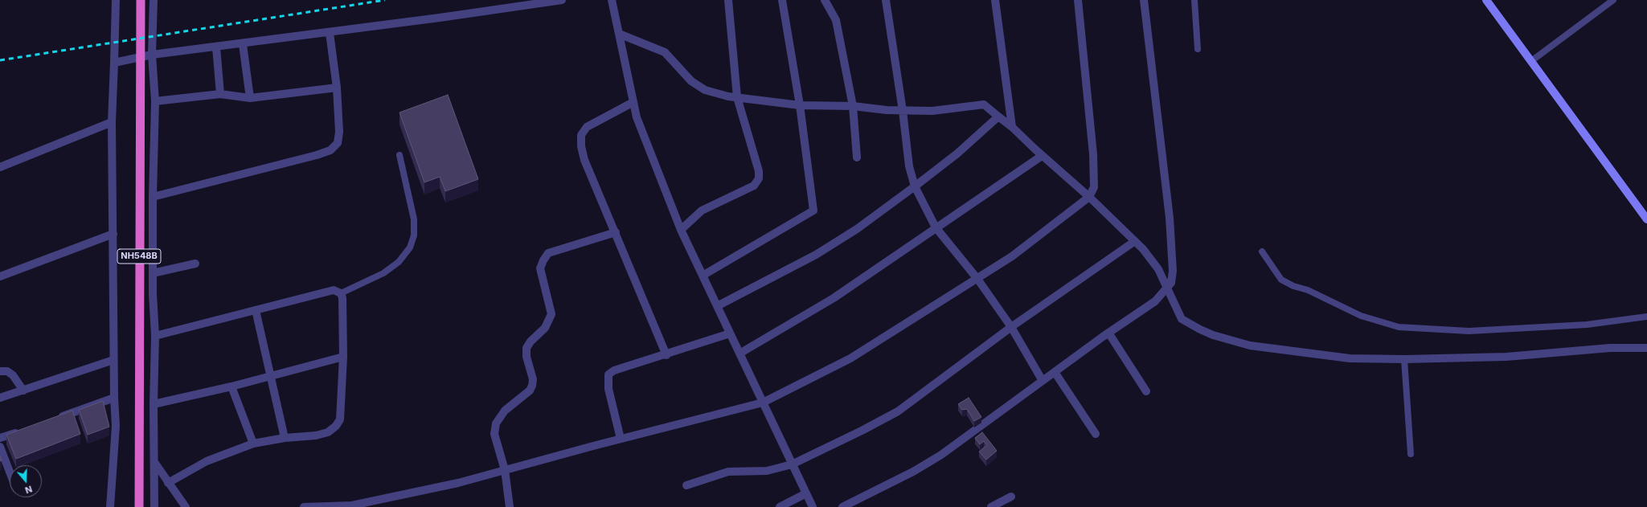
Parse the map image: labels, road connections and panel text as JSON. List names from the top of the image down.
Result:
{
  "streets": {
    "highway": ["NH548B"]
  },
  "north": "bottom"
}
